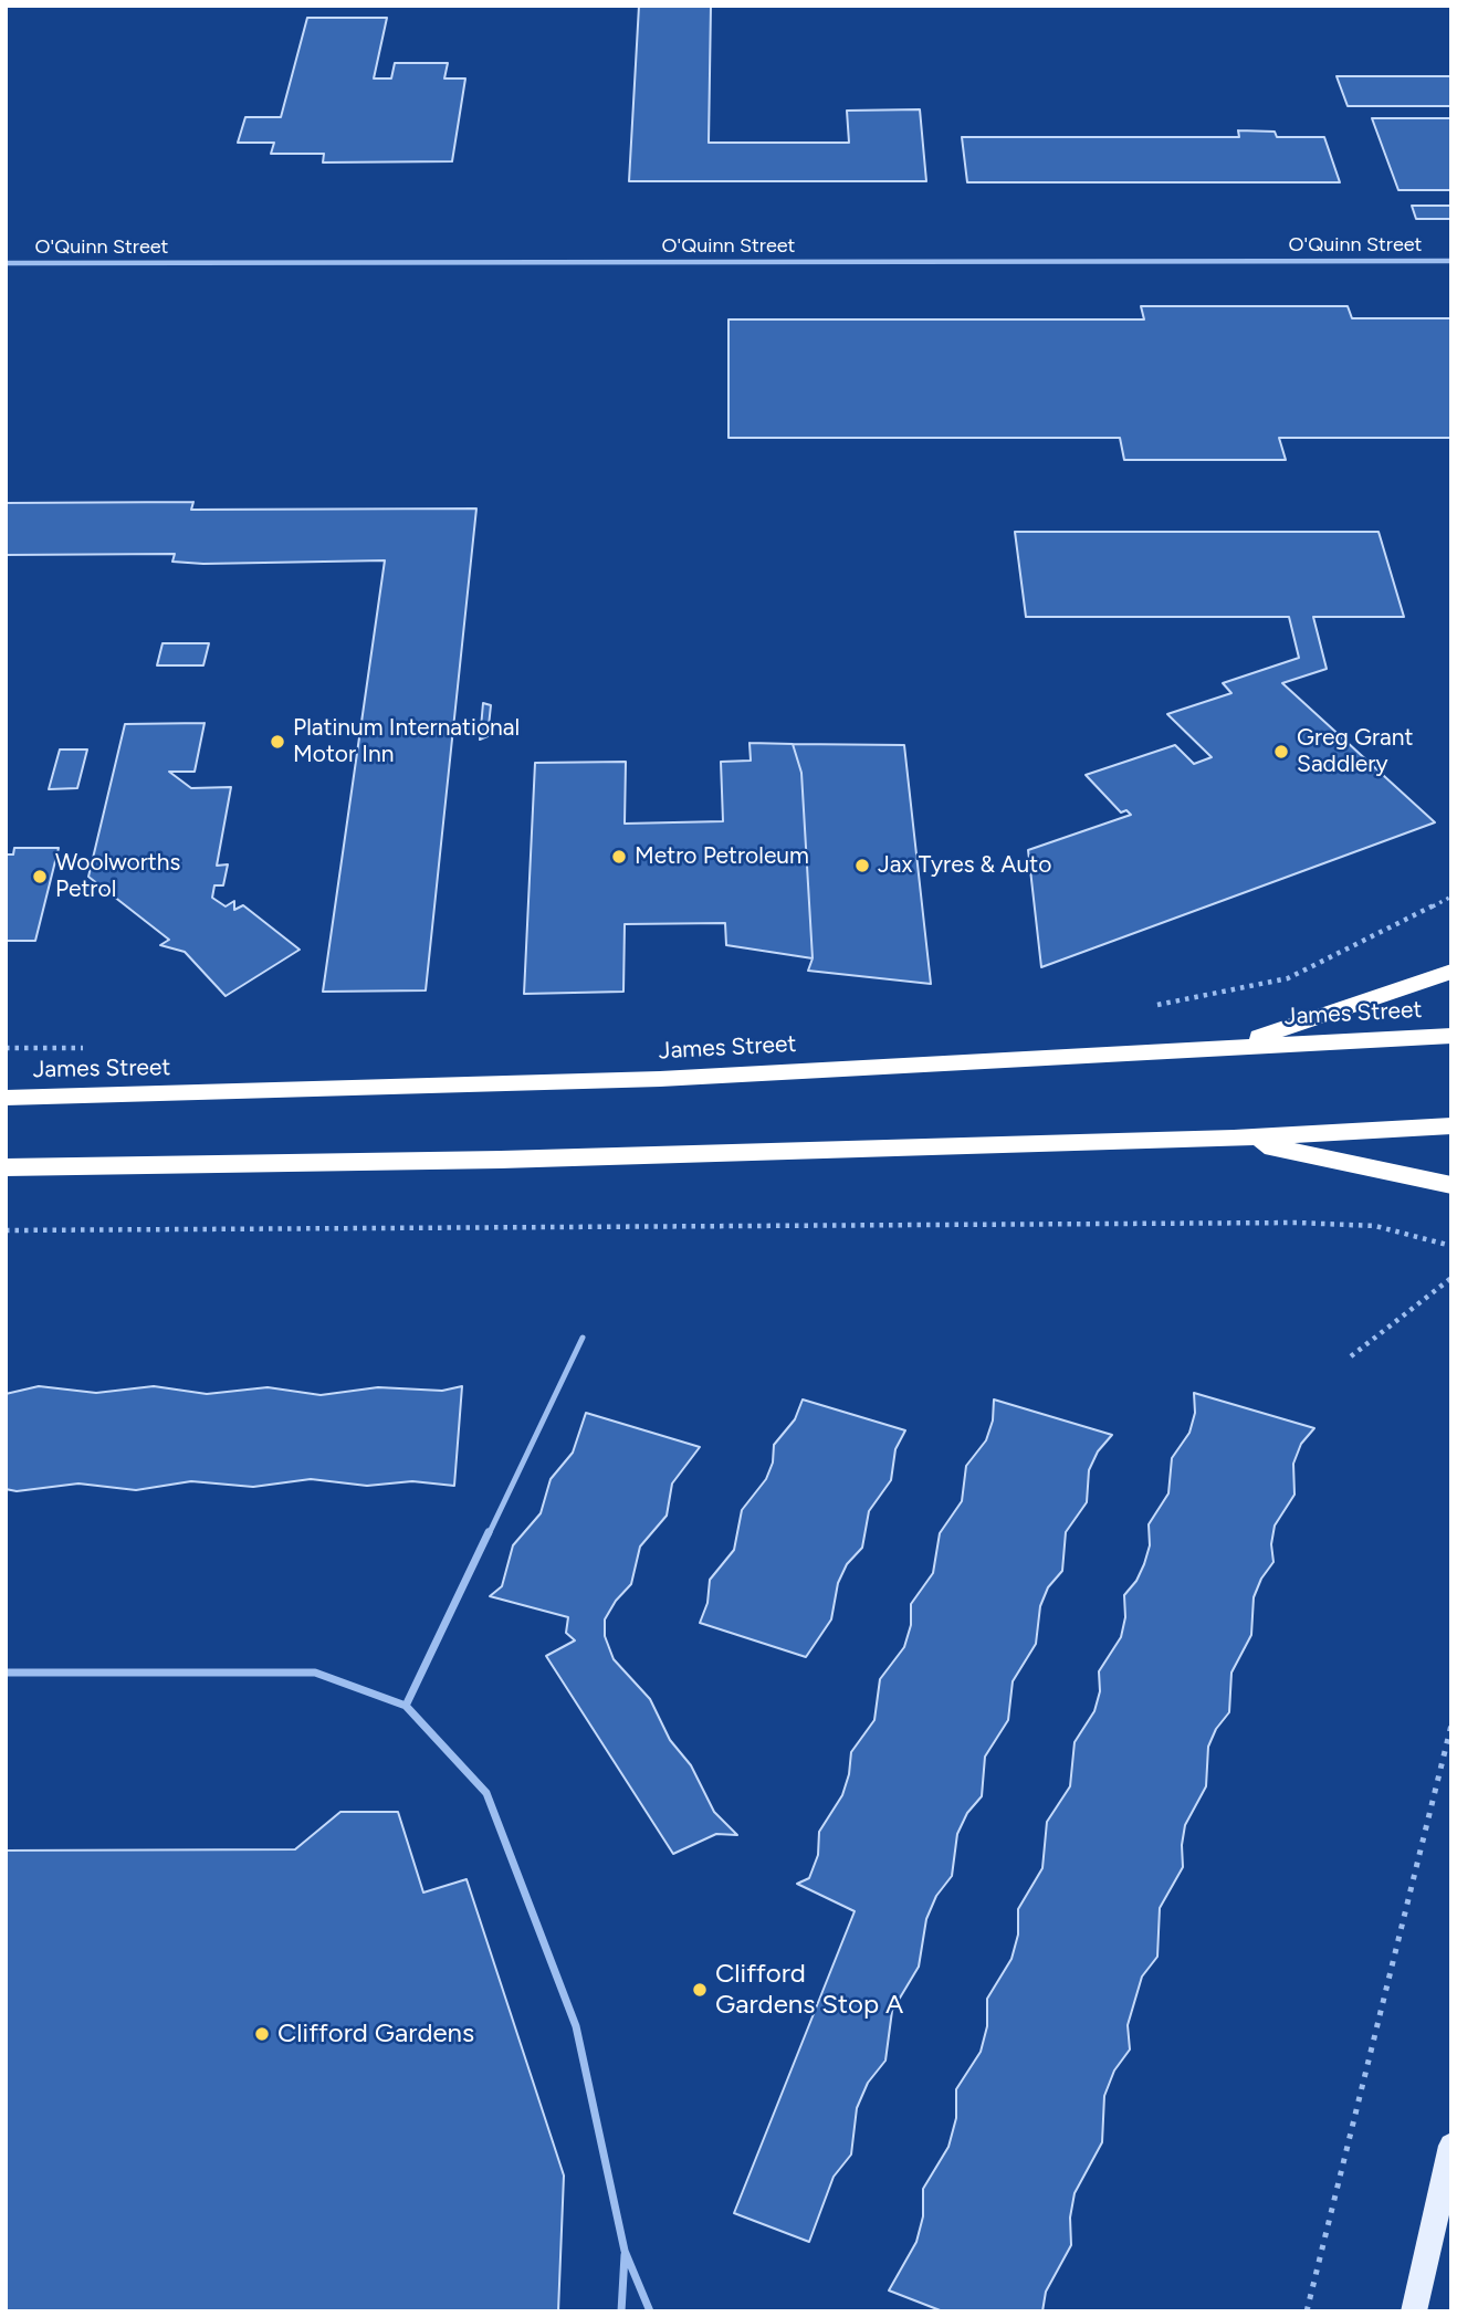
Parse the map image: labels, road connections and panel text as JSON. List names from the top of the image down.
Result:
{
  "streets": {
    "highway": ["James Street"],
    "street": ["O'Quinn Street"]
  },
  "places": [
    "Platinum International Motor Inn",
    "Greg Grant Saddlery",
    "Metro Petroleum",
    "Jax Tyres & Auto",
    "Woolworths Petrol",
    "Clifford Gardens Stop A",
    "Clifford Gardens"
  ]
}
